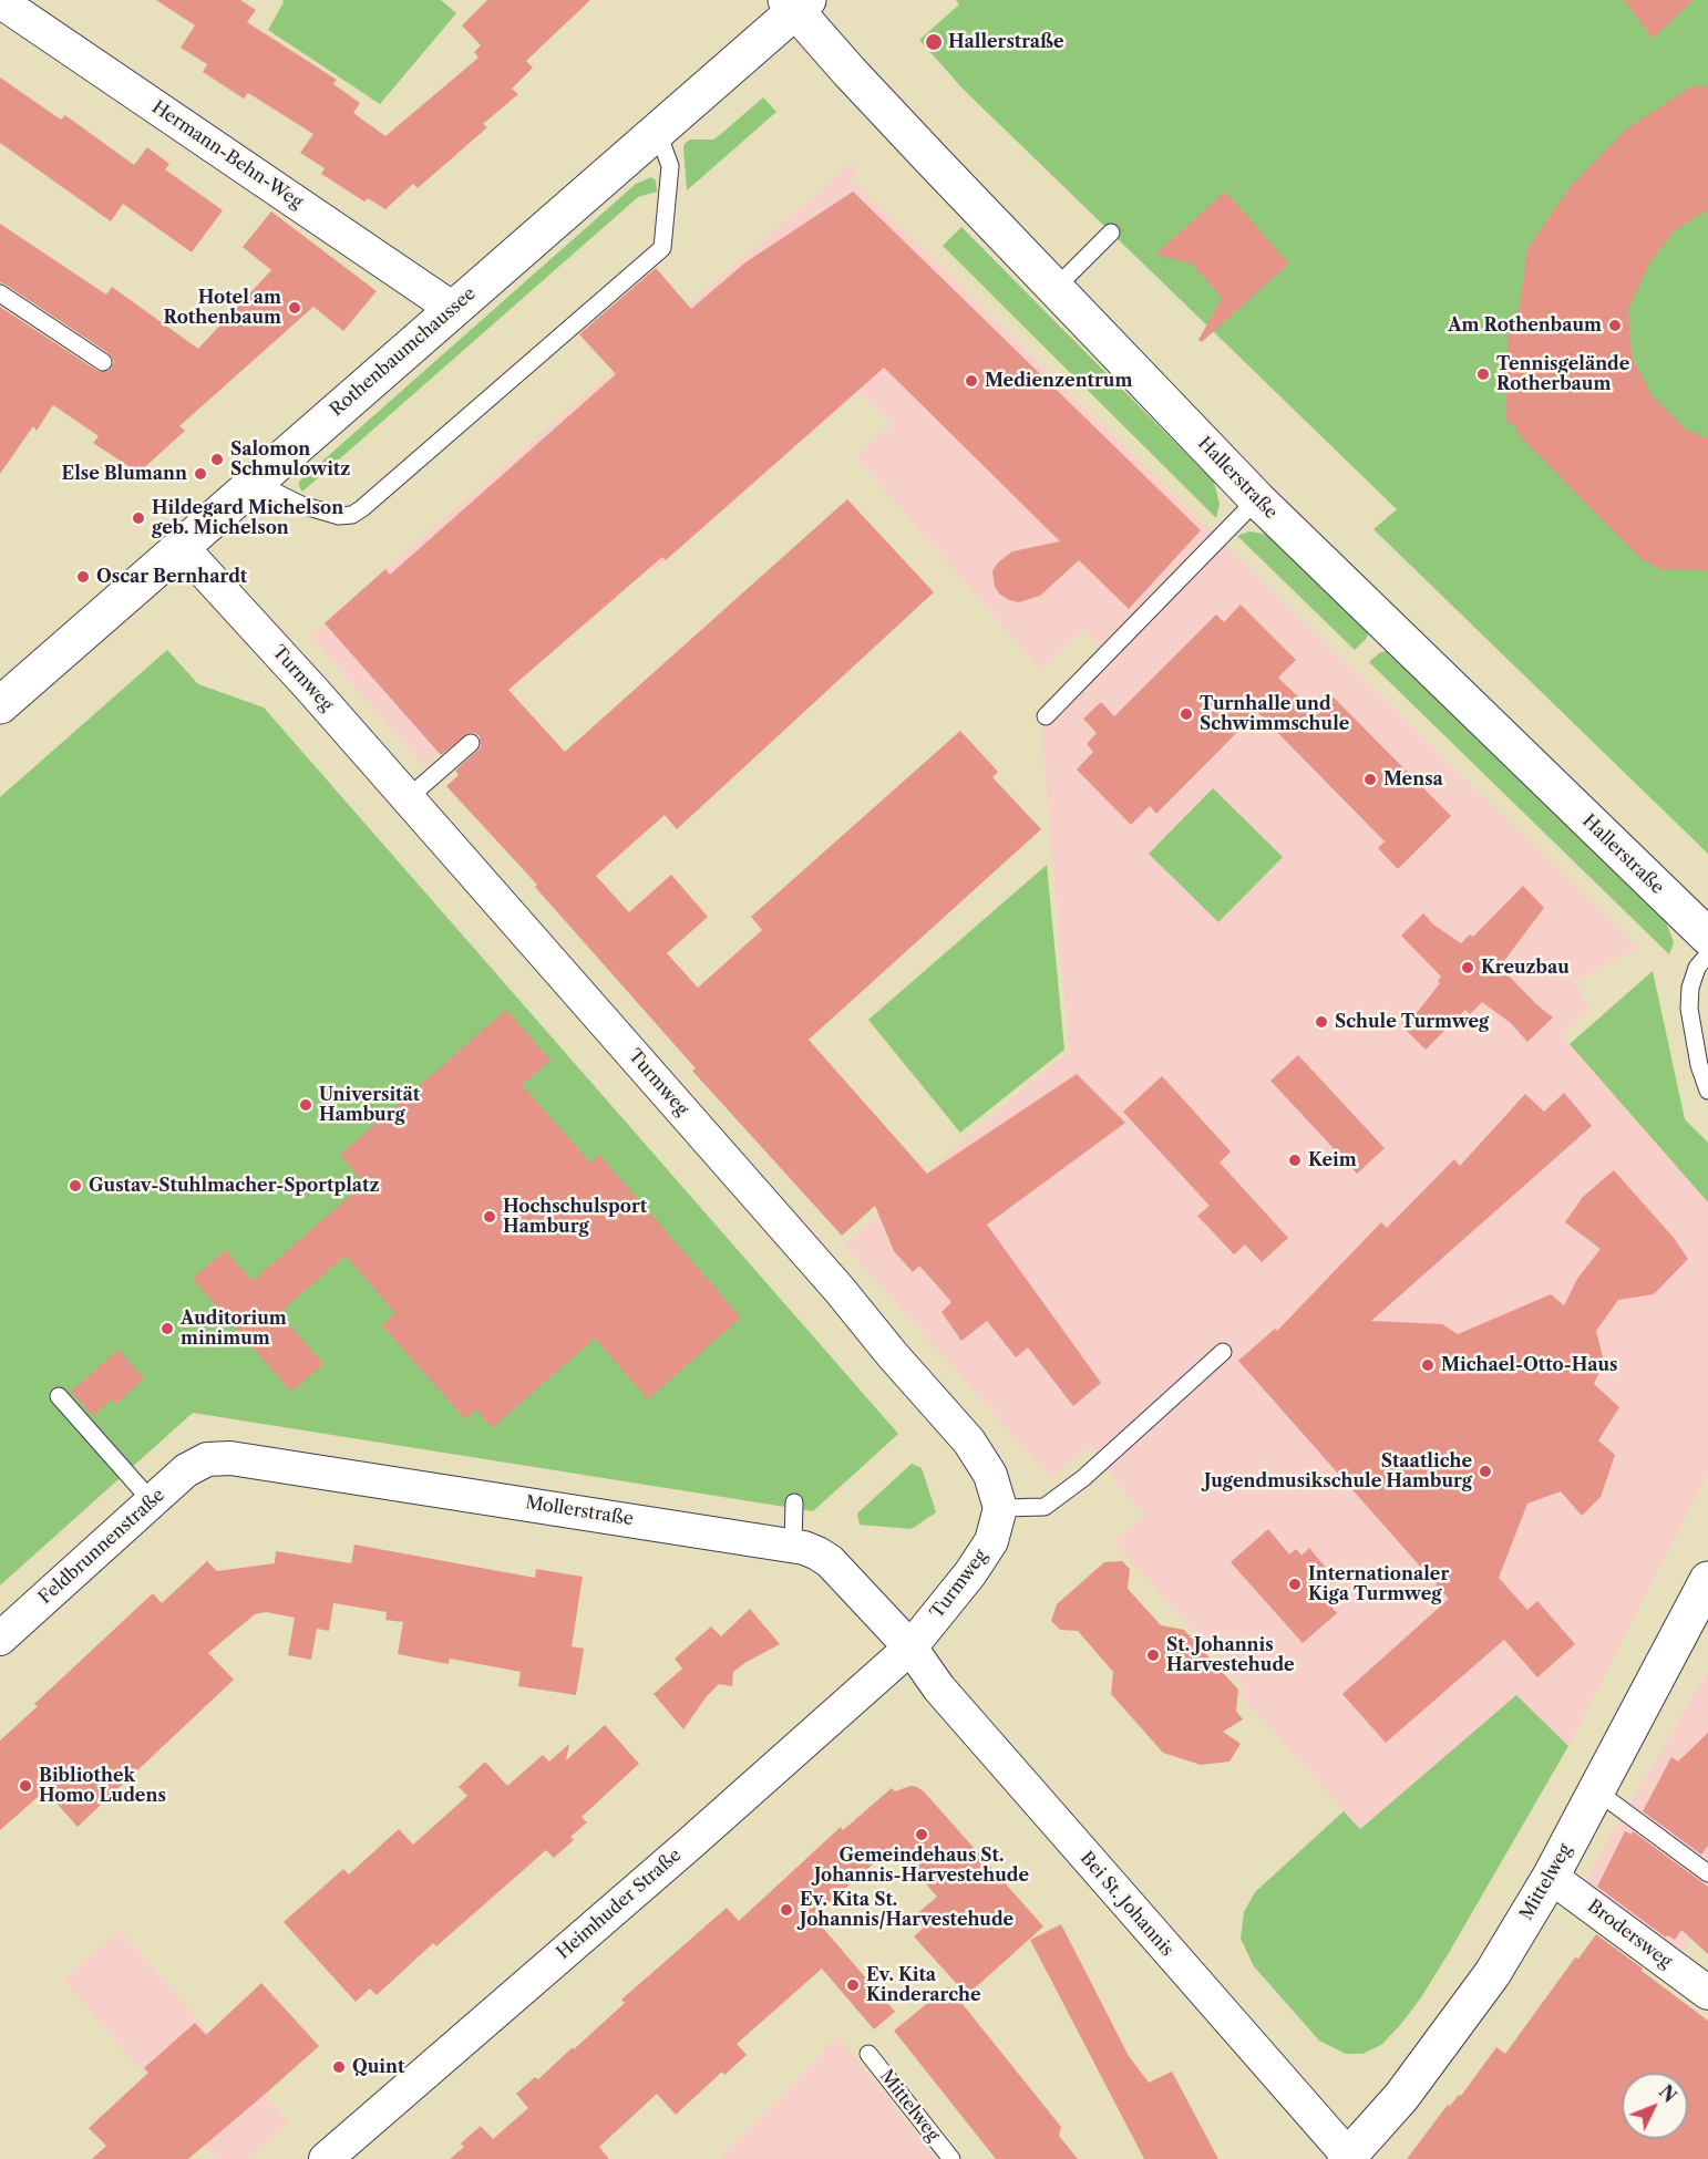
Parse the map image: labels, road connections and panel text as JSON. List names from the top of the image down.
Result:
{
  "streets": {
    "street": [
      "Hermann-Behn-Weg",
      "Rothenbaumchaussee",
      "Hallerstraße",
      "Turmweg",
      "Mollerstraße",
      "Feldbrunnenstraße",
      "Mittelweg",
      "Heimhuder Straße",
      "Bei St. Johannis",
      "Brodersweg"
    ]
  },
  "crossings": [
    ["Hermann-Behn-Weg", "Rothenbaumchaussee"],
    ["Rothenbaumchaussee", "Hallerstraße"],
    ["Rothenbaumchaussee", "Turmweg"],
    ["Turmweg", "Mollerstraße"],
    ["Turmweg", "Heimhuder Straße"],
    ["Turmweg", "Bei St. Johannis"],
    ["Mollerstraße", "Feldbrunnenstraße"],
    ["Mollerstraße", "Heimhuder Straße"],
    ["Mollerstraße", "Bei St. Johannis"],
    ["Mittelweg", "Bei St. Johannis"],
    ["Mittelweg", "Brodersweg"],
    ["Heimhuder Straße", "Bei St. Johannis"]
  ],
  "places": [
    "Hallerstraße",
    "Hotel am Rothenbaum",
    "Am Rothenbaum",
    "Tennisgelände Rotherbaum",
    "Medienzentrum",
    "Salomon Schmulowitz",
    "Else Blumann",
    "Hildegard Michelson geb. Michelson",
    "Oscar Bernhardt",
    "Turnhalle und Schwimmschule",
    "Mensa",
    "Kreuzbau",
    "Schule Turmweg",
    "Universität Hamburg",
    "Keim",
    "Gustav-Stuhlmacher-Sportplatz",
    "Hochschulsport Hamburg",
    "Auditorium minimum",
    "Michael-Otto-Haus",
    "Staatliche Jugendmusikschule Hamburg",
    "Internationaler Kiga Turmweg",
    "St. Johannis Harvestehude",
    "Bibliothek Homo Ludens",
    "Gemeindehaus St. Johannis-Harvestehude",
    "Ev. Kita St. Johannis/Harvestehude",
    "Ev. Kita Kinderarche",
    "Quint"
  ],
  "north": "top right"
}
